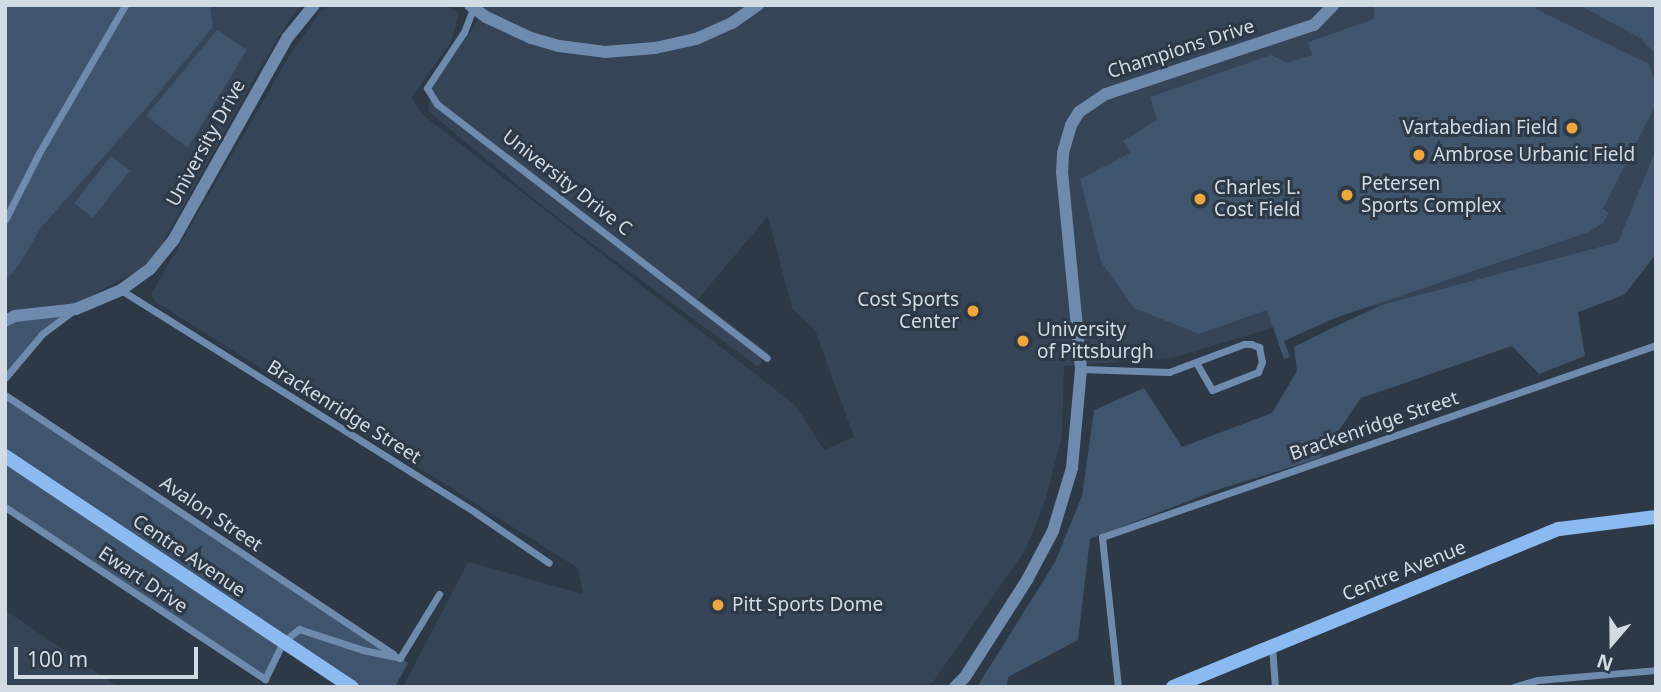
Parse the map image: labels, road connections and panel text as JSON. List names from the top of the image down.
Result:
{
  "streets": {
    "main road": ["Centre Avenue"],
    "street": [
      "Champions Drive",
      "University Drive",
      "University Drive C",
      "Brackenridge Street",
      "Avalon Street",
      "Ewart Drive"
    ]
  },
  "crossings": [
    ["University Drive", "Brackenridge Street"],
    ["Centre Avenue", "Ewart Drive"]
  ],
  "places": [
    "Vartabedian Field",
    "Ambrose Urbanic Field",
    "Petersen Sports Complex",
    "Charles L. Cost Field",
    "Cost Sports Center",
    "University of Pittsburgh",
    "Pitt Sports Dome"
  ],
  "scale_bar": "100 m",
  "north": "bottom"
}
